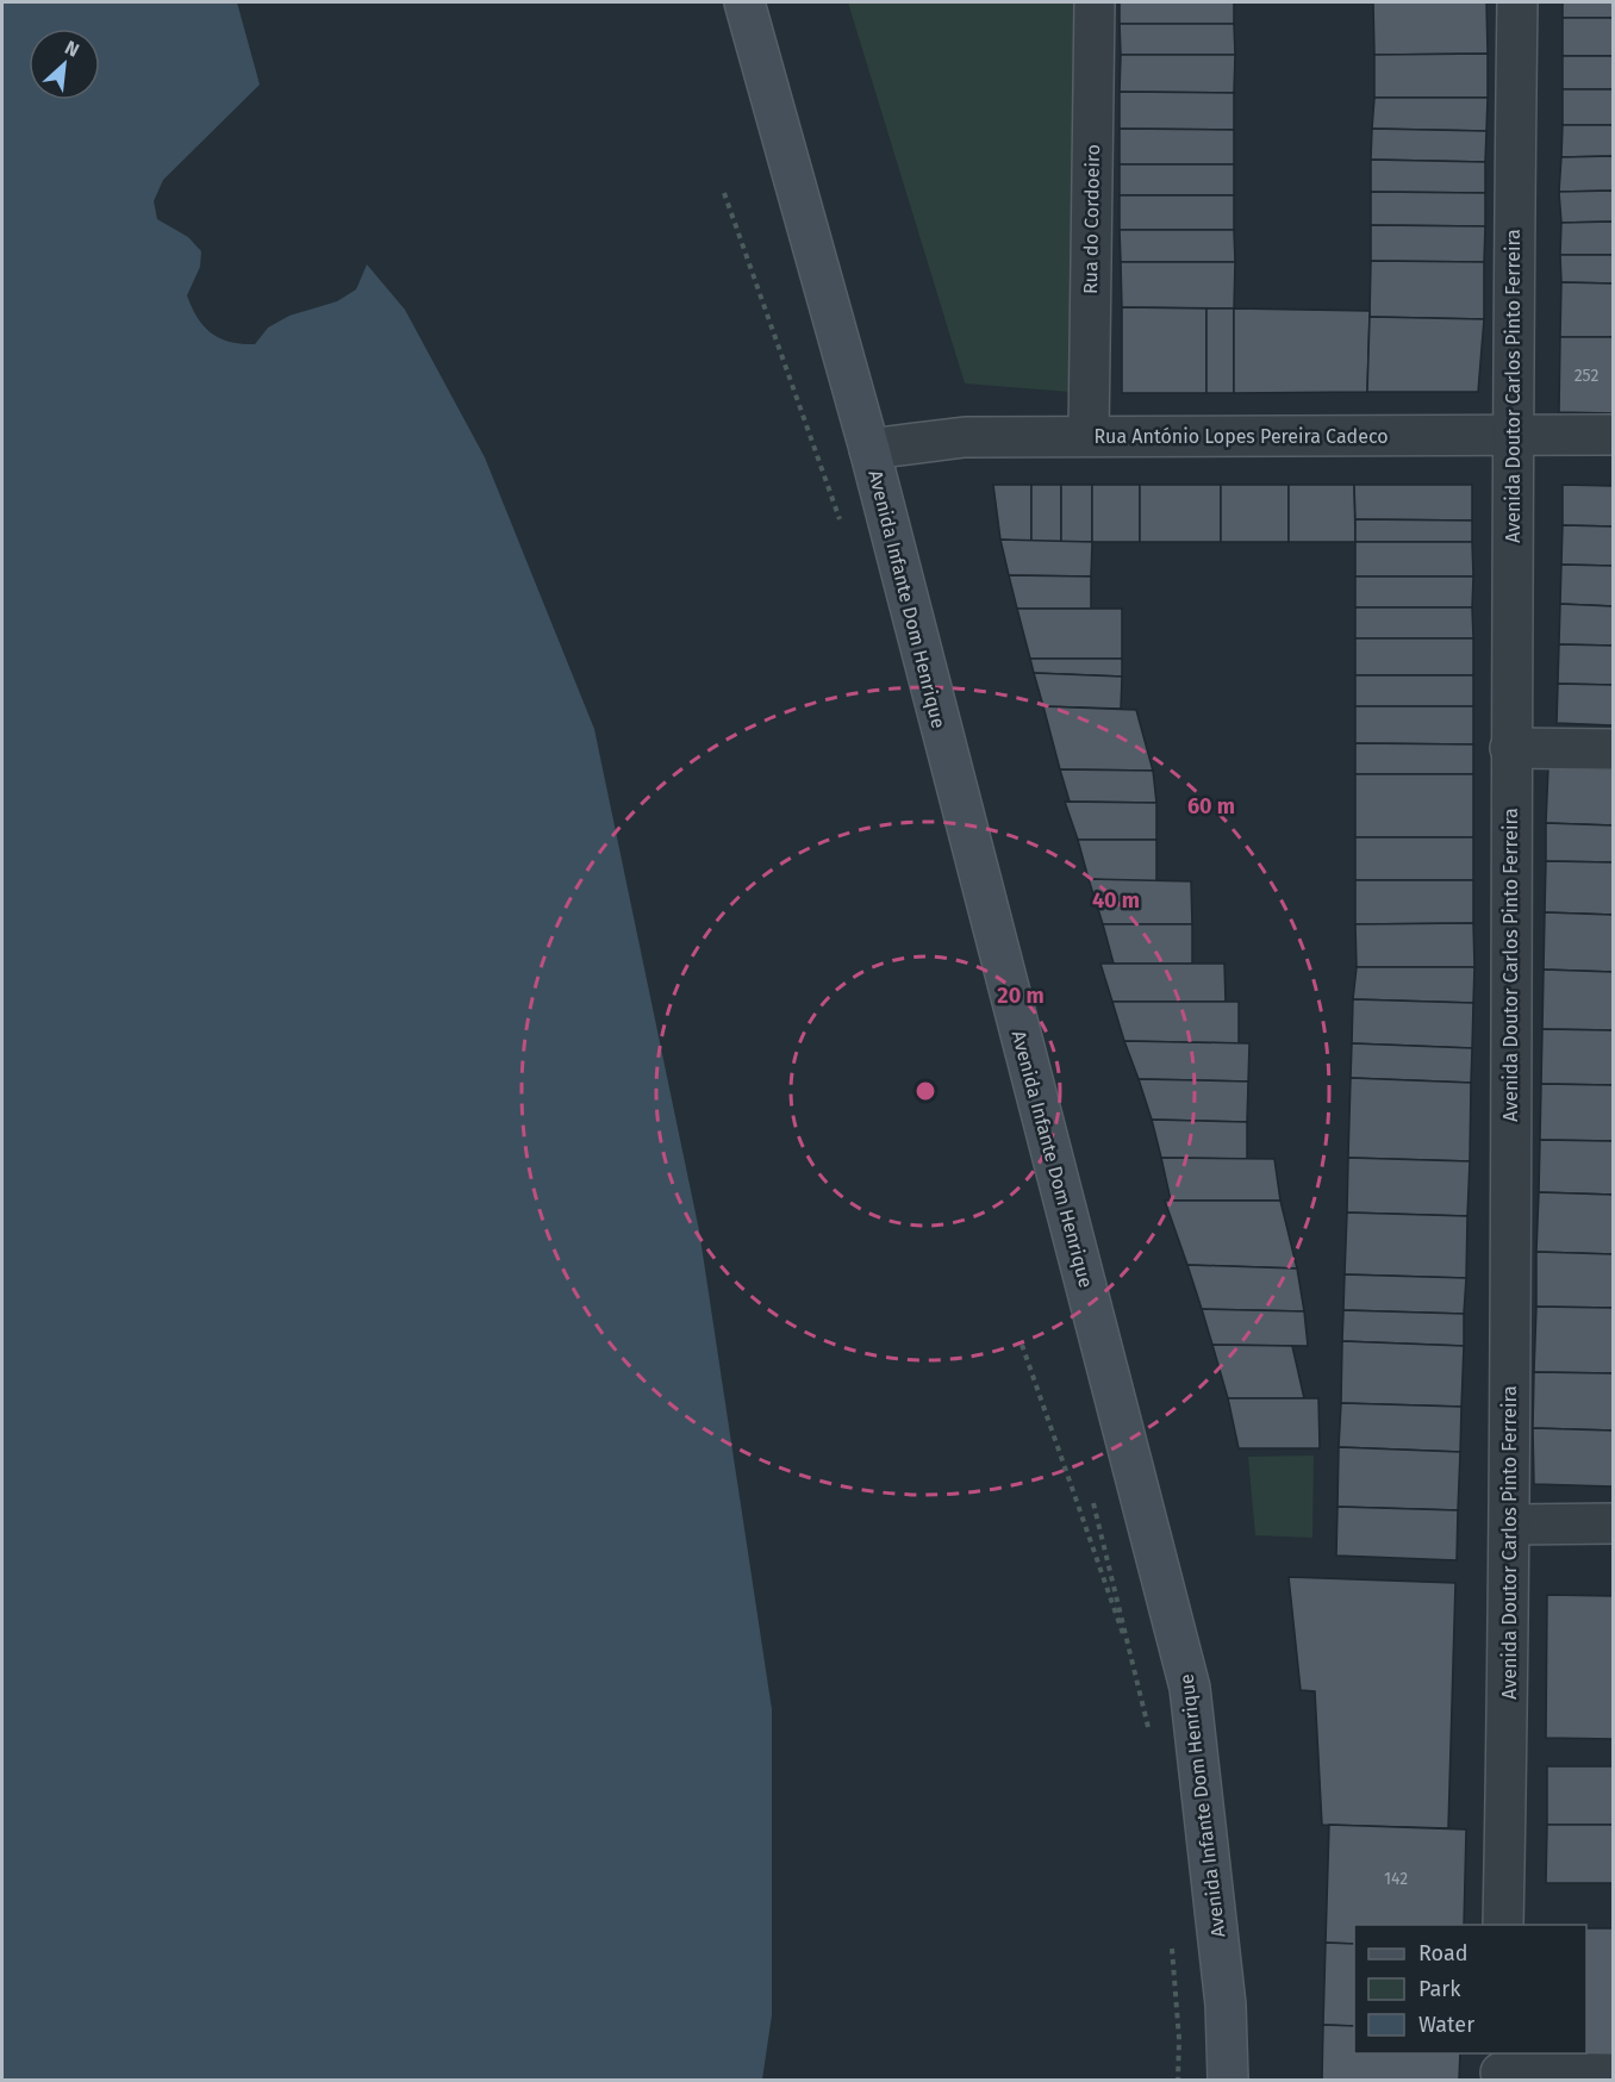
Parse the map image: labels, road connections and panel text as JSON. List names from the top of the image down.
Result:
{
  "streets": {
    "main road": ["Avenida Infante Dom Henrique"],
    "street": ["Rua do Cordoeiro", "Avenida Doutor Carlos Pinto Ferreira", "Rua António Lopes Pereira Cadeco"]
  },
  "crossings": [
    ["Rua do Cordoeiro", "Rua António Lopes Pereira Cadeco"],
    ["Avenida Doutor Carlos Pinto Ferreira", "Rua António Lopes Pereira Cadeco"],
    ["Rua António Lopes Pereira Cadeco", "Avenida Infante Dom Henrique"]
  ],
  "house_numbers": ["252", "142"],
  "legend": ["Road", "Park", "Water"],
  "north": "top right",
  "rings": ["60 m", "40 m", "20 m"]
}
